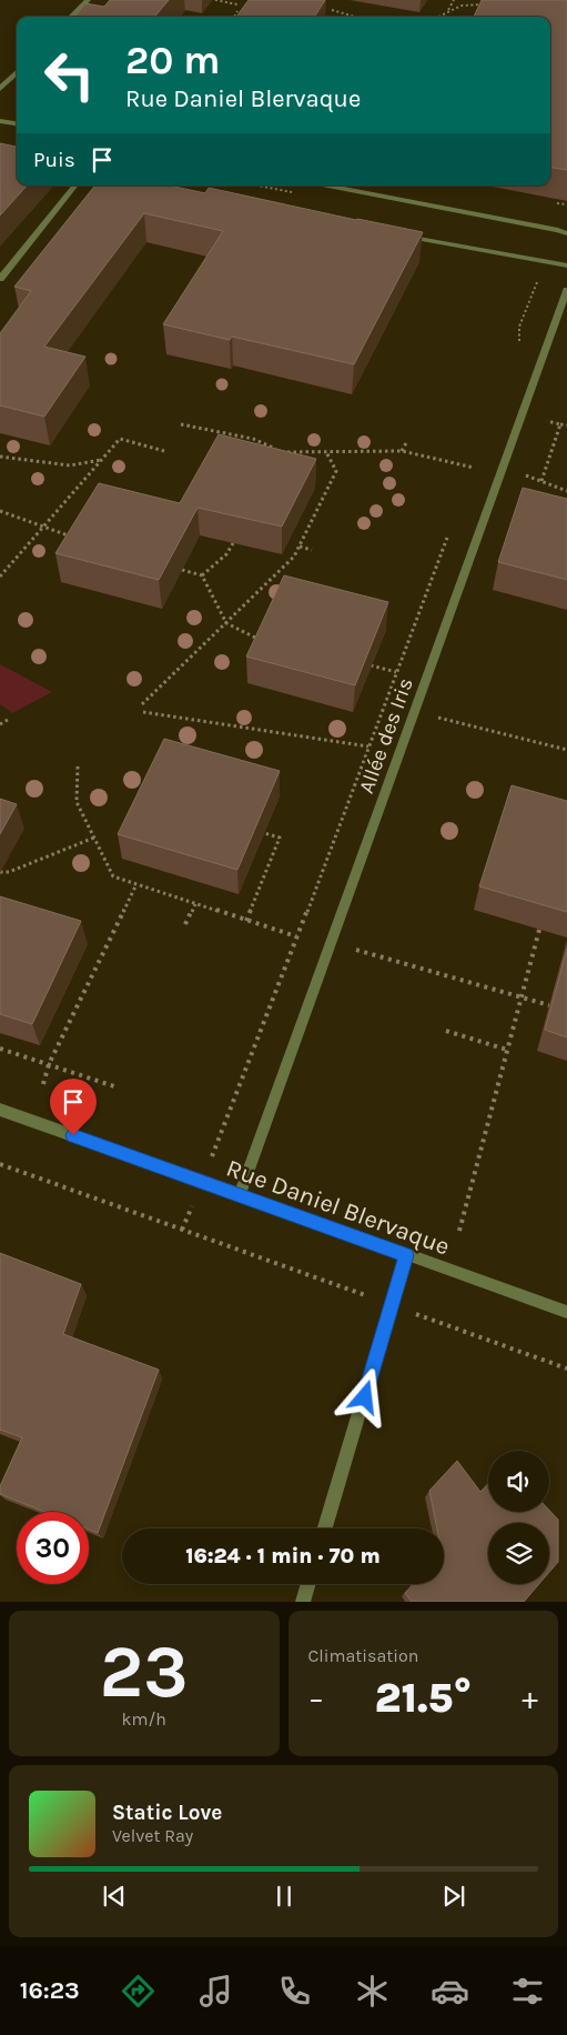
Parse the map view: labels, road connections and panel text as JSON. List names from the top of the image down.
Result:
{
  "streets": {
    "street": ["Allée des Iris", "Rue Daniel Blervaque"]
  },
  "crossings": [
    ["Allée des Iris", "Rue Daniel Blervaque"]
  ],
  "page": {
    "turn": ["20 m", "Rue Daniel Blervaque"],
    "then": "Puis",
    "limit": "30",
    "trip": "16:24 · 1 min · 70 m",
    "tile": [
      ["23", "km/h"],
      "Climatisation"
    ],
    "heat": ["−", "21.5°", "+"],
    "song": ["Static Love", "Velvet Ray"],
    "tabs": "16:23"
  }
}
